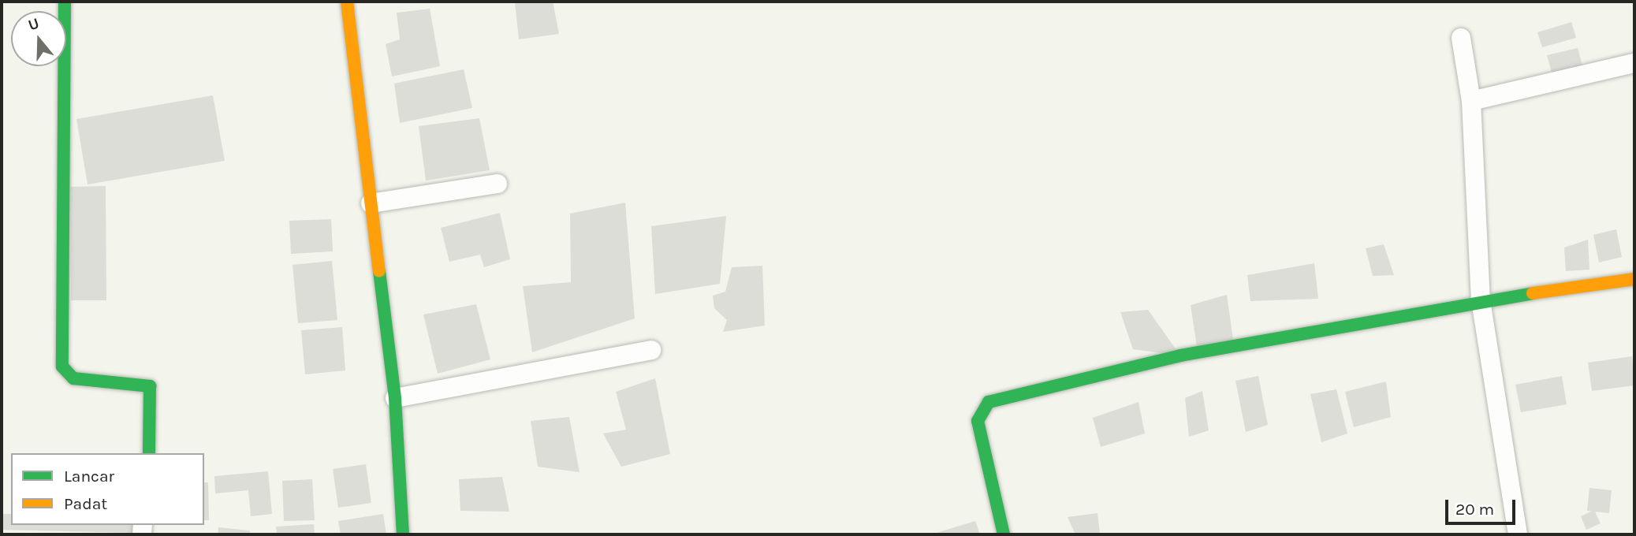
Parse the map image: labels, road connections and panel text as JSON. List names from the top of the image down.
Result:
{
  "legend": ["Lancar", "Padat"],
  "scale_bar": "20 m",
  "north": "top"
}
